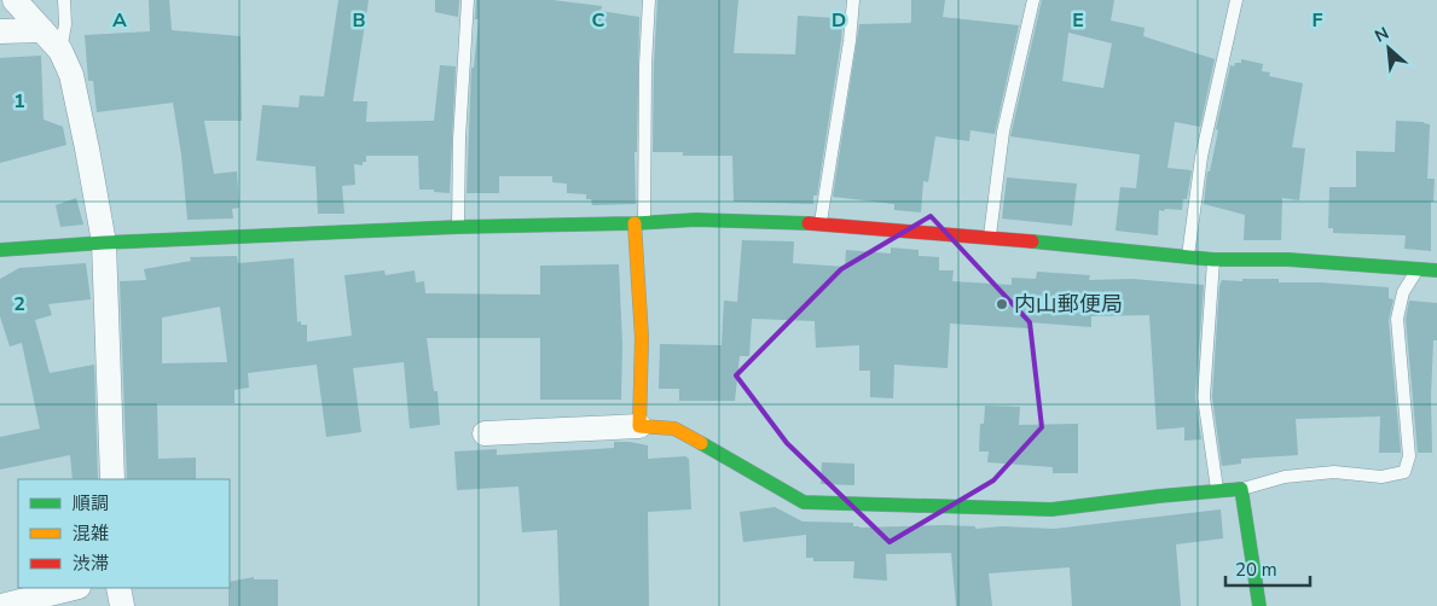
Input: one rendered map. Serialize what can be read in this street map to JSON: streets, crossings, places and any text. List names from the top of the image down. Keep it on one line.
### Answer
{"places":["内山郵便局"],"legend":["順調","混雑","渋滞"],"scale_bar":"20 m","north":"top left","grid":{"columns":["A","B","C","D","E","F"],"rows":["1","2"]}}
